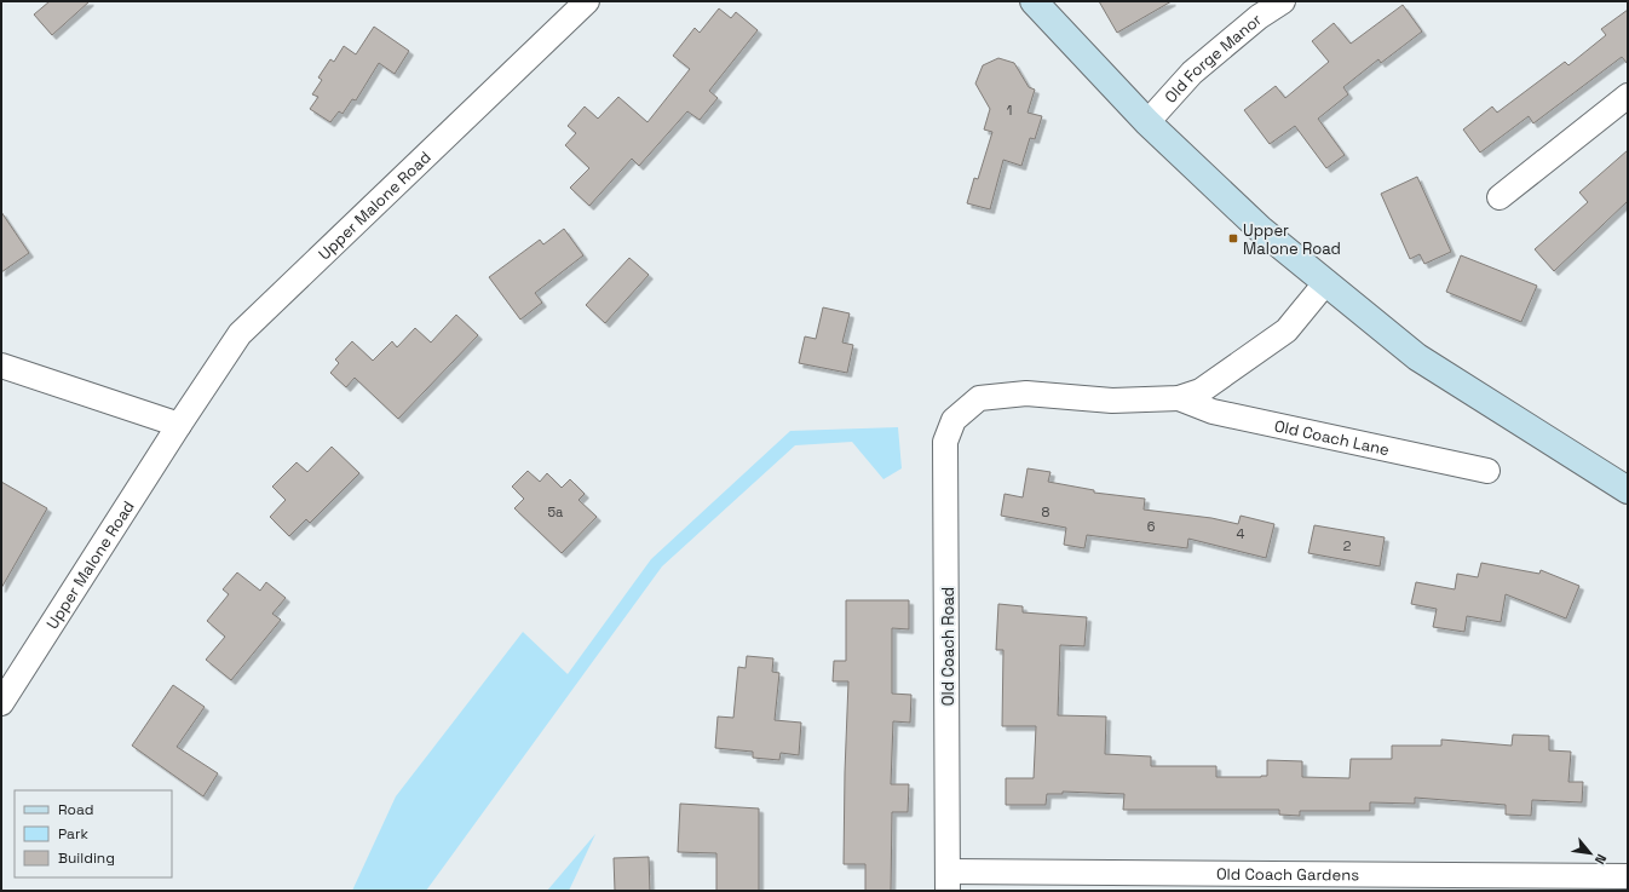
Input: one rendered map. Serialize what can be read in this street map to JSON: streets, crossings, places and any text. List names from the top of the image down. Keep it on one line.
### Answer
{"streets":{"street":["Old Forge Manor","Upper Malone Road","Old Coach Lane","Old Coach Road","Old Coach Gardens"]},"crossings":[["Old Coach Lane","Old Coach Road"],["Old Coach Road","Old Coach Gardens"]],"places":{"transit":["Upper Malone Road"]},"house_numbers":["1","5a","8","6","4","2"],"legend":["Road","Park","Building"],"north":"bottom right"}
